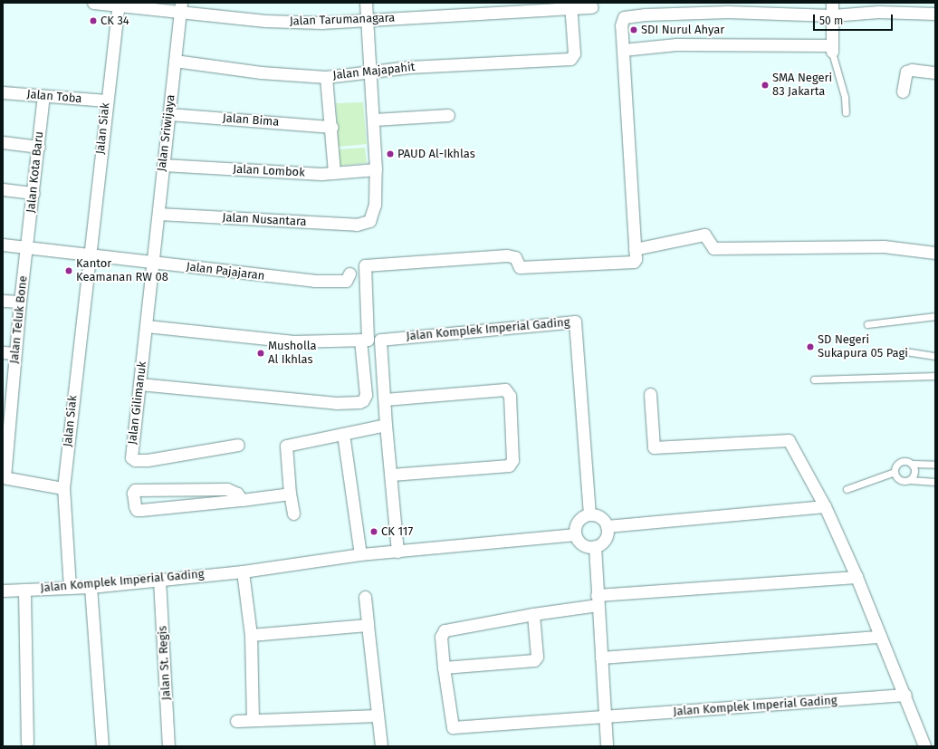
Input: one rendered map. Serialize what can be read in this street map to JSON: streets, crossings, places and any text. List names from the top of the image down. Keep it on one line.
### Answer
{"streets":{"street":["Jalan Tarumanagara","Jalan Majapahit","Jalan Toba","Jalan Bima","Jalan Siak","Jalan Sriwijaya","Jalan Lombok","Jalan Kota Baru","Jalan Nusantara","Jalan Pajajaran","Jalan Teluk Bone","Jalan Komplek Imperial Gading","Jalan Gilimanuk","Jalan St. Regis"]},"crossings":[["Jalan Tarumanagara","Jalan Majapahit"],["Jalan Tarumanagara","Jalan Siak"],["Jalan Tarumanagara","Jalan Sriwijaya"],["Jalan Majapahit","Jalan Sriwijaya"],["Jalan Toba","Jalan Siak"],["Jalan Toba","Jalan Kota Baru"],["Jalan Bima","Jalan Sriwijaya"],["Jalan Siak","Jalan Pajajaran"],["Jalan Siak","Jalan Komplek Imperial Gading"],["Jalan Sriwijaya","Jalan Lombok"],["Jalan Sriwijaya","Jalan Nusantara"],["Jalan Sriwijaya","Jalan Pajajaran"],["Jalan Sriwijaya","Jalan Gilimanuk"],["Jalan Lombok","Jalan Nusantara"],["Jalan Kota Baru","Jalan Teluk Bone"],["Jalan Pajajaran","Jalan Gilimanuk"],["Jalan Komplek Imperial Gading","Jalan St. Regis"]],"places":["CK 34","SDI Nurul Ahyar","SMA Negeri 83 Jakarta","PAUD Al-Ikhlas","Kantor Keamanan RW 08","SD Negeri Sukapura 05 Pagi","Musholla Al Ikhlas","CK 117"],"scale_bar":"50 m"}
